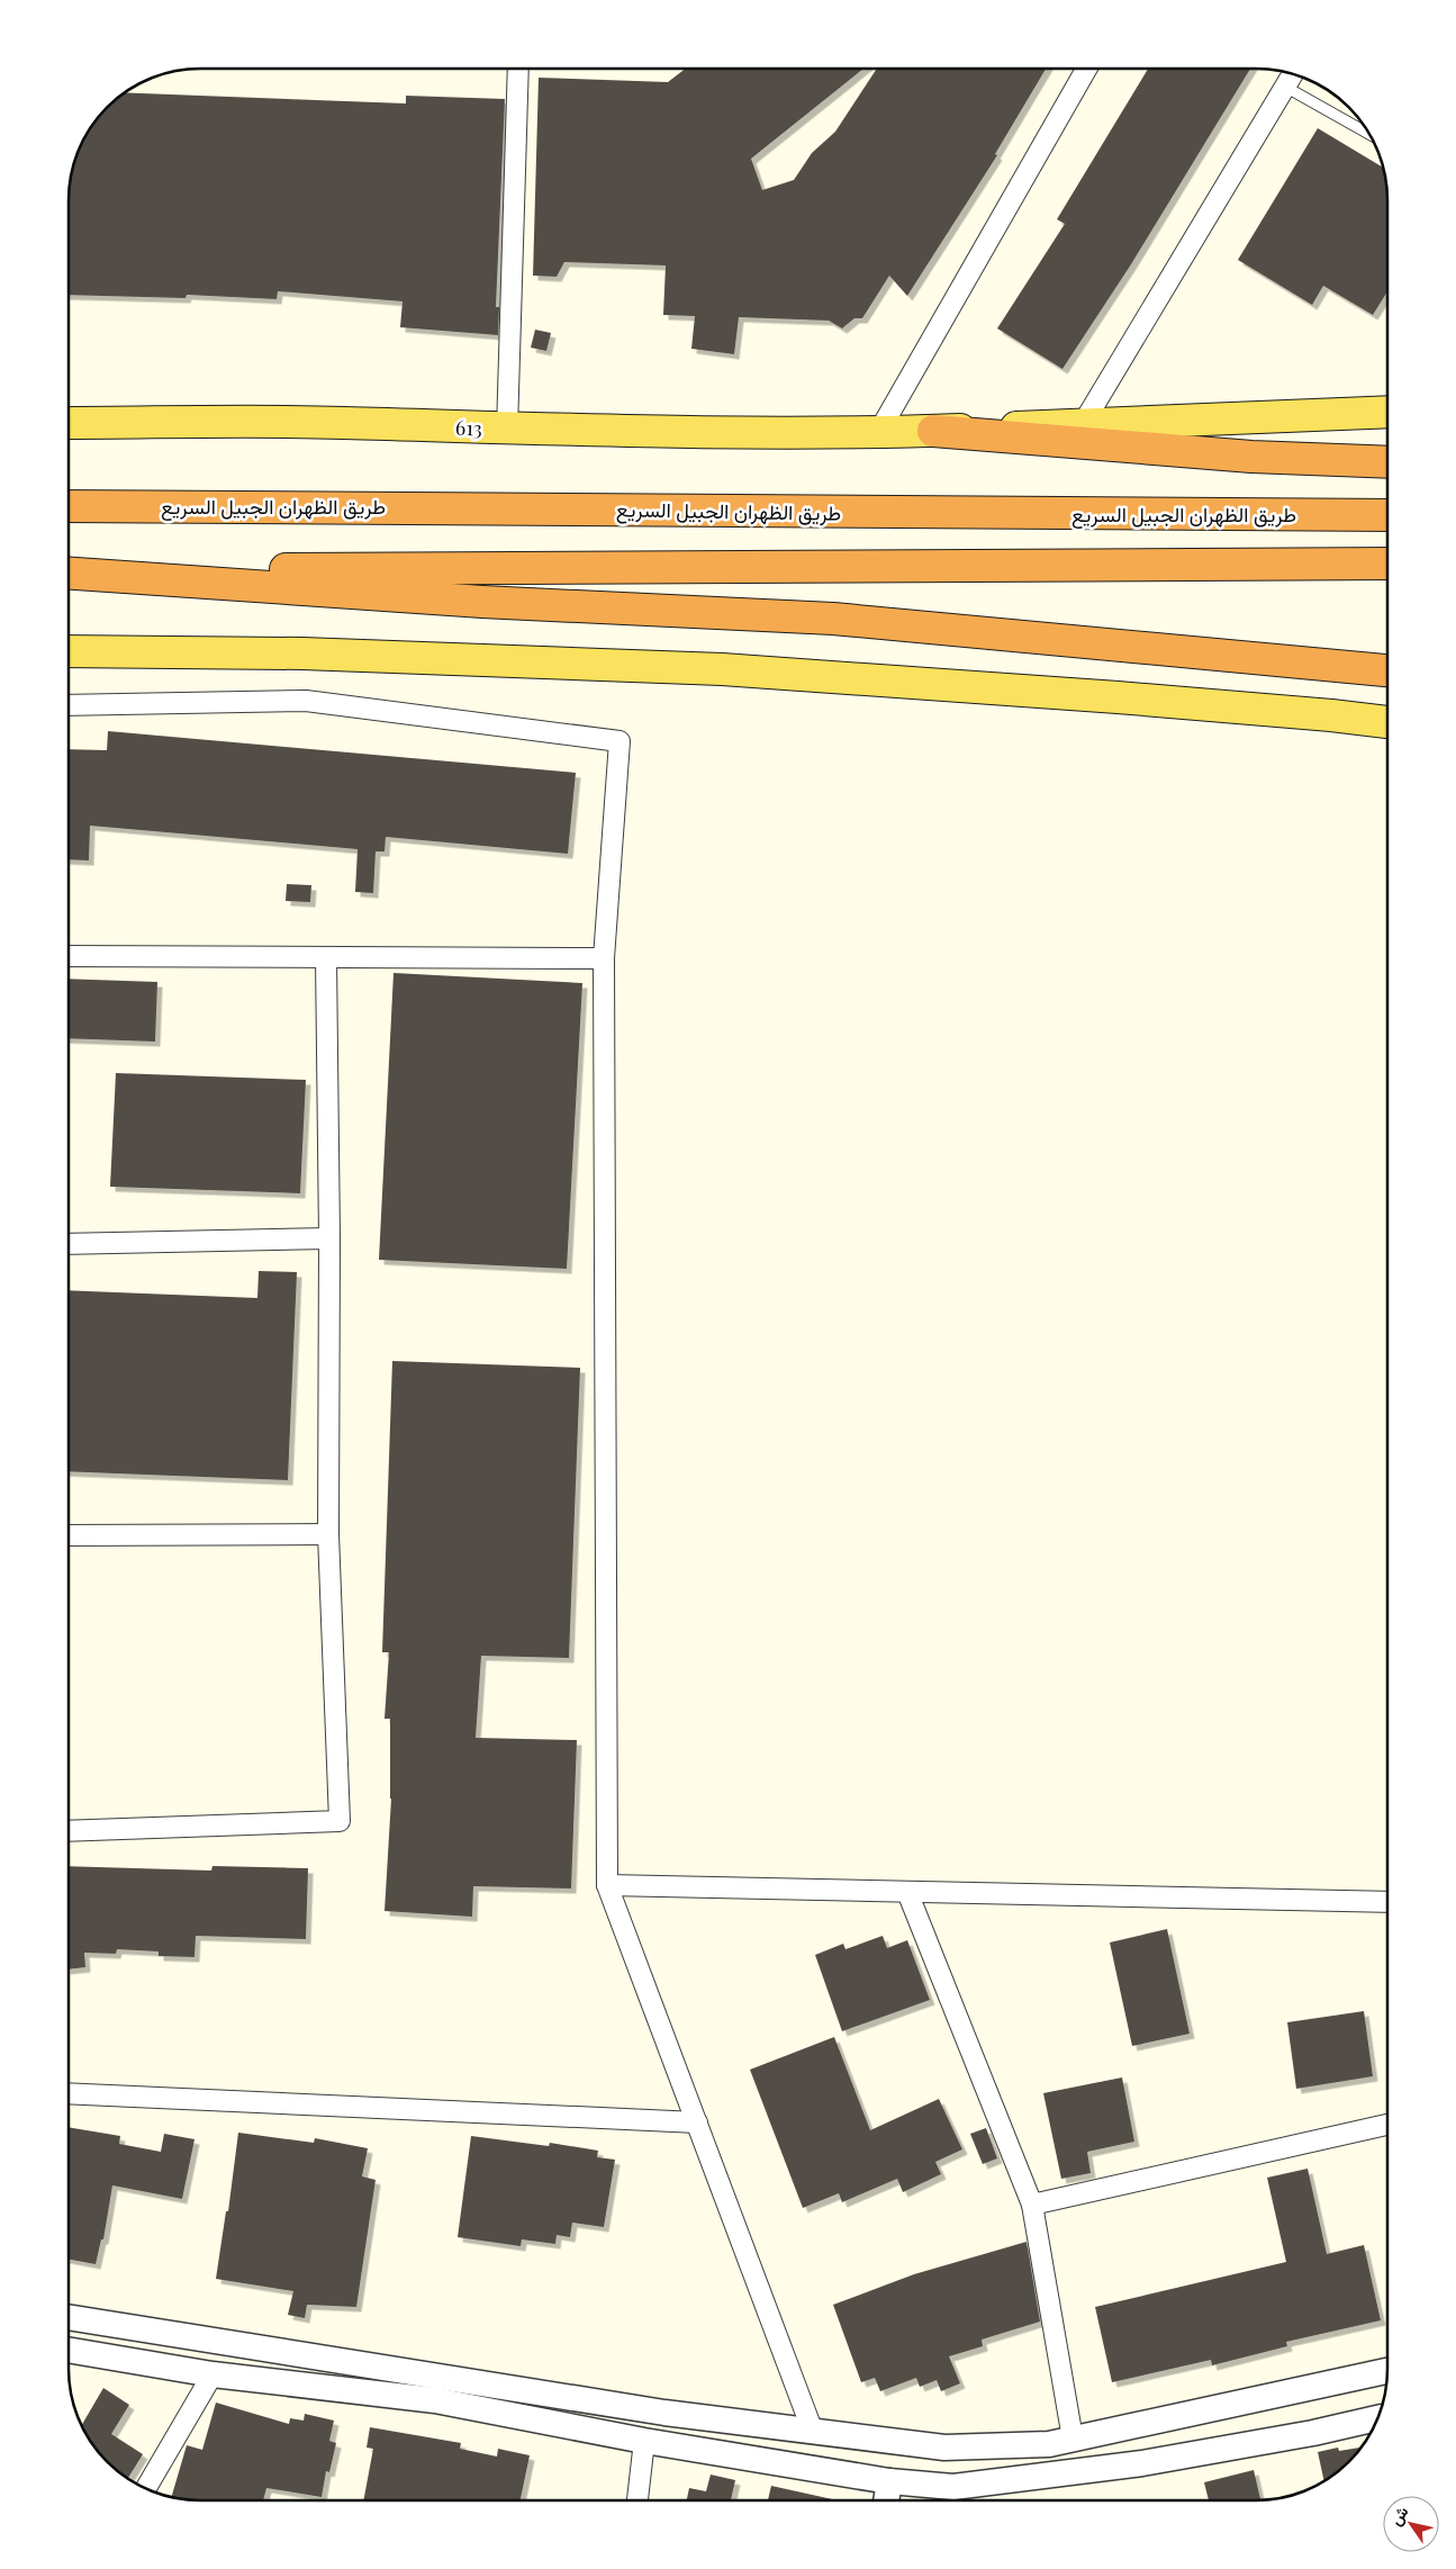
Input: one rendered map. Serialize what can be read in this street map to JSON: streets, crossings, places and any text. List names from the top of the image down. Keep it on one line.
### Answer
{"streets":{"highway":["طريق الظهران الجبيل السريع"],"main road":["613"]},"north":"top left"}
